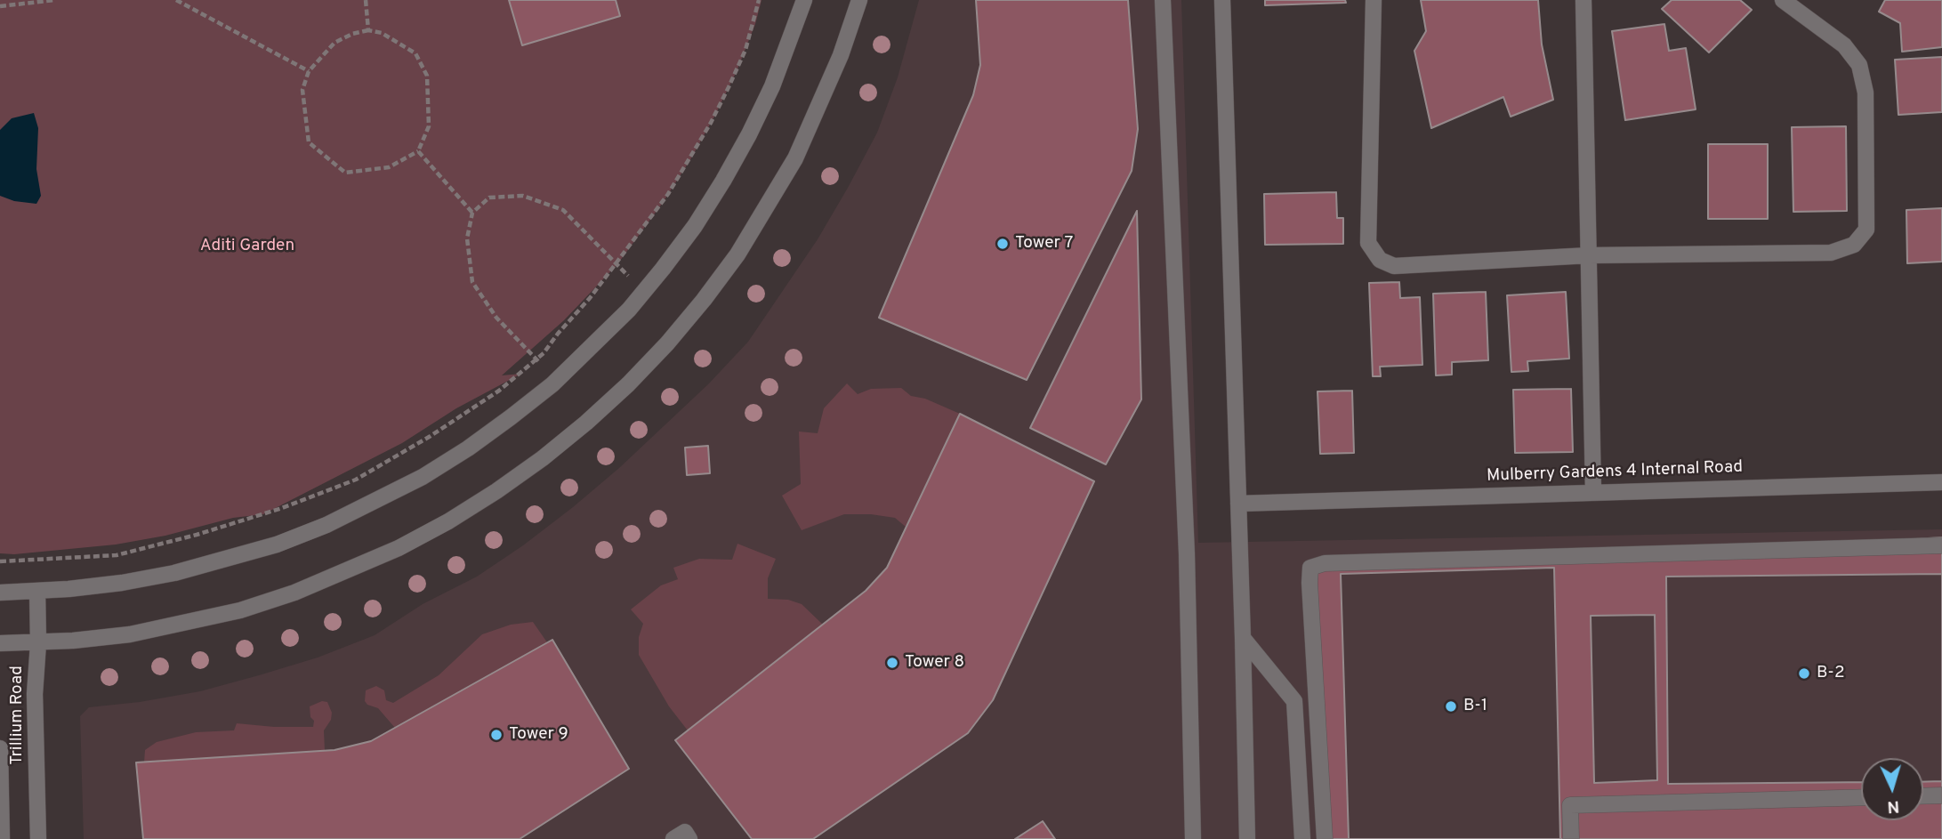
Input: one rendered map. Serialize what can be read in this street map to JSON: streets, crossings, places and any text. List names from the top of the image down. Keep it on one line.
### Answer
{"streets":{"street":["Mulberry Gardens 4 Internal Road","Trillium Road"]},"parks":["Aditi Garden"],"places":["Tower 7","Tower 8","B-2","B-1","Tower 9"],"north":"bottom"}
